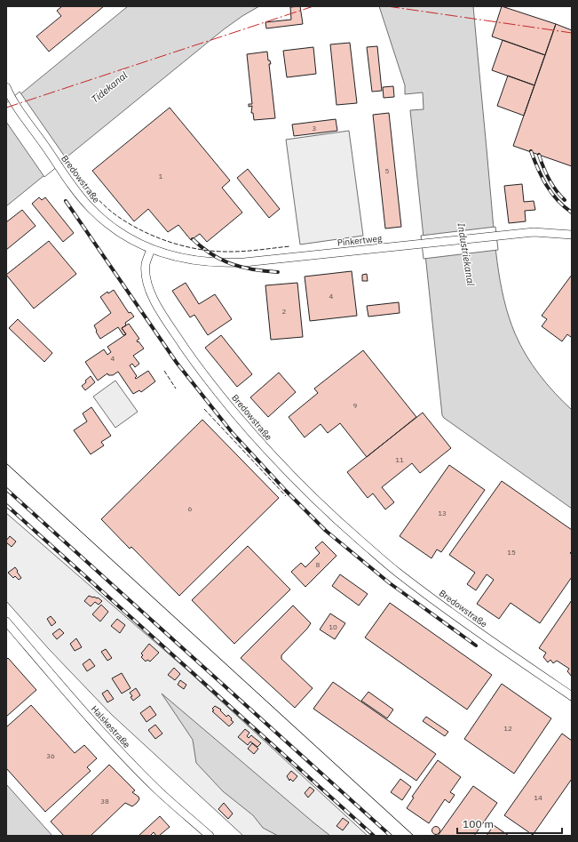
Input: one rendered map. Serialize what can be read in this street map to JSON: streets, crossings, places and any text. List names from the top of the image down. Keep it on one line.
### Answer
{"streets":{"street":["Bredowstraße","Pinkertweg","Halskestraße"]},"crossings":[["Bredowstraße","Pinkertweg"]],"water":["Tidekanal","Industriekanal"],"house_numbers":["3","5","1","4","2","4","9","11","6","13","15","8","10","12","36","14","38"],"scale_bar":"100 m"}
